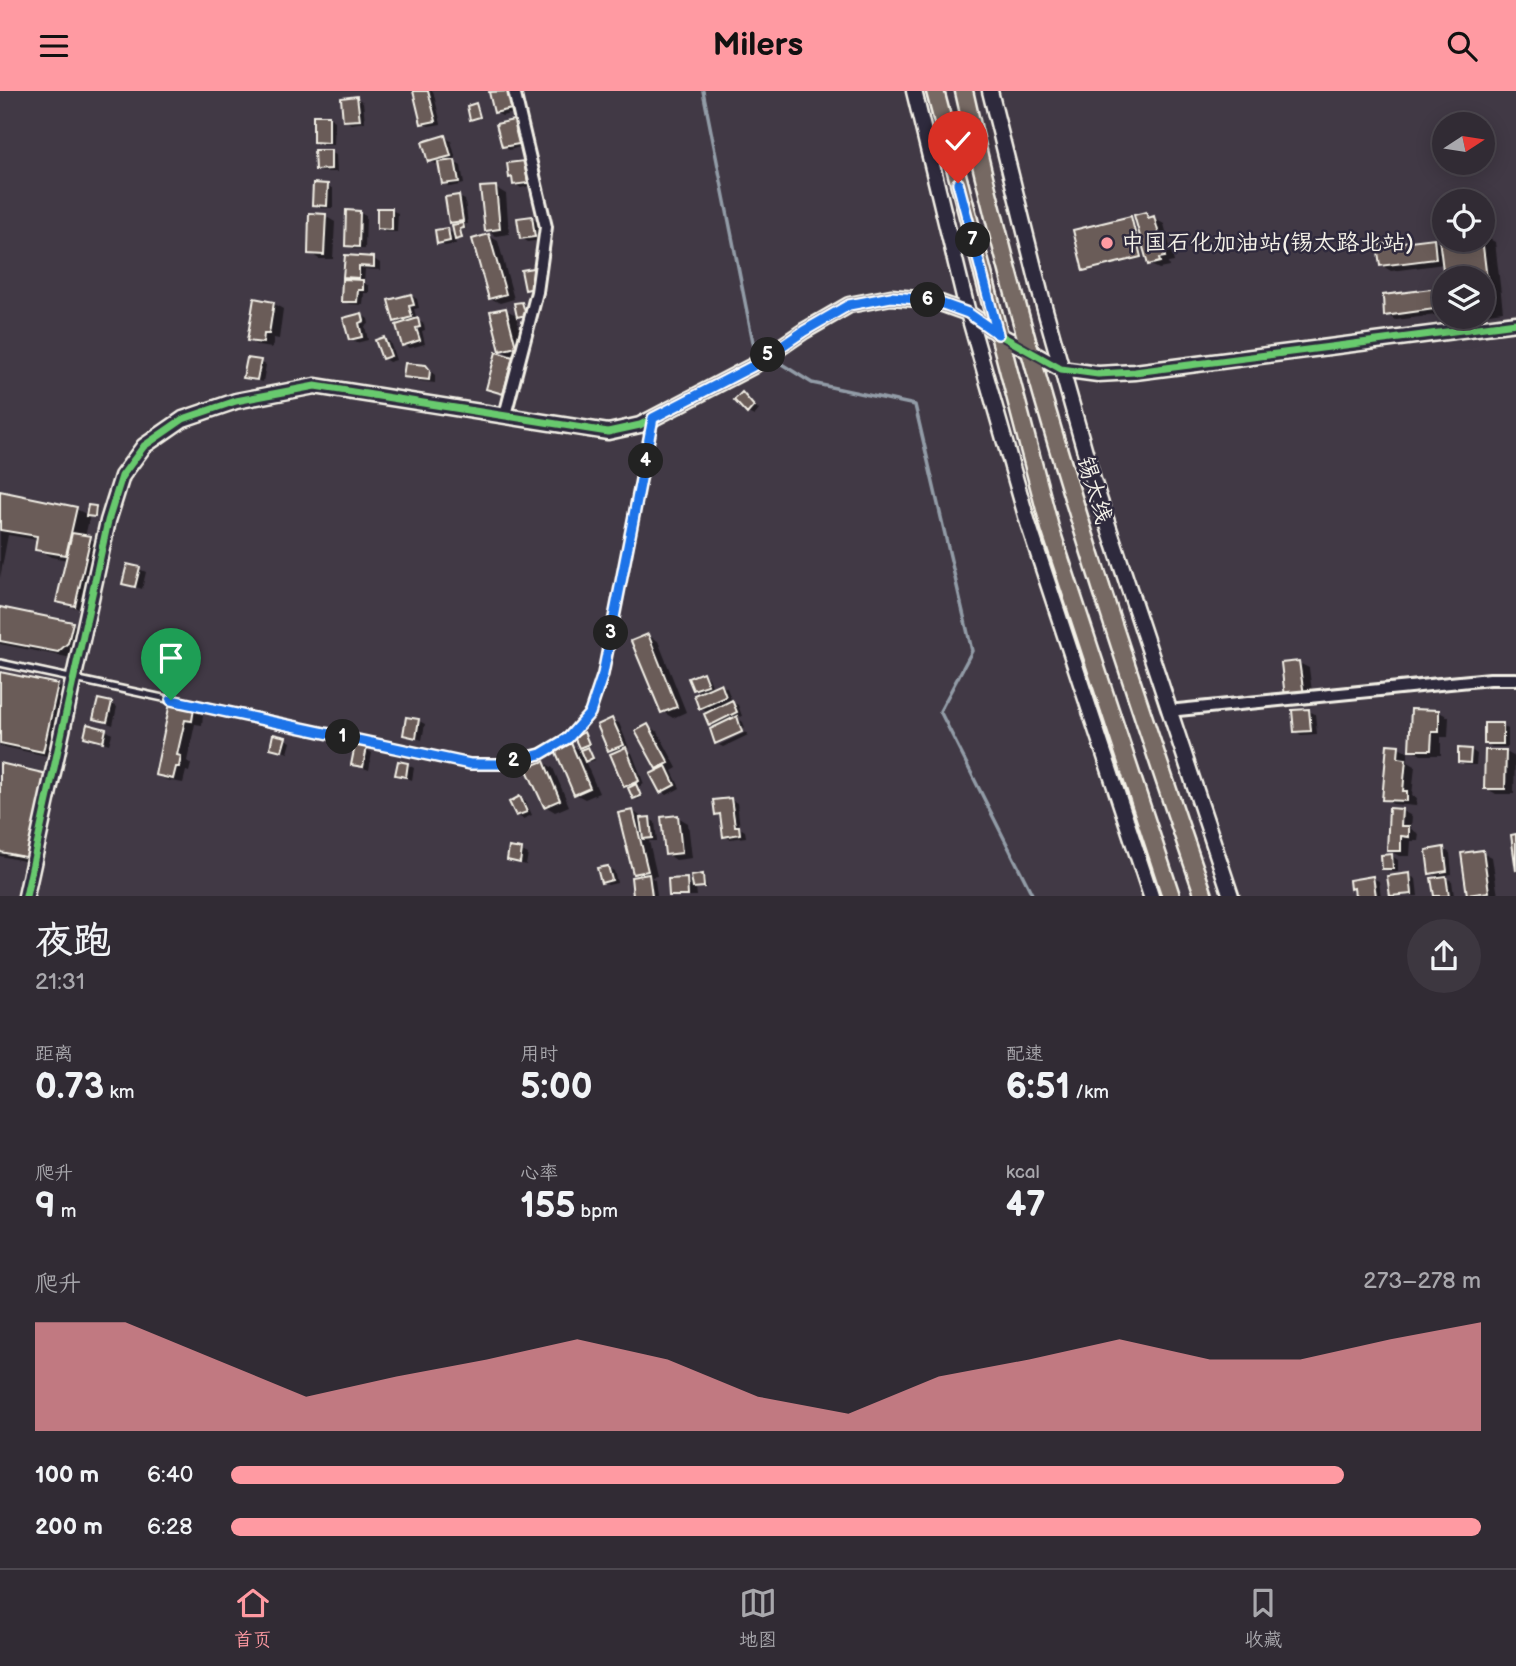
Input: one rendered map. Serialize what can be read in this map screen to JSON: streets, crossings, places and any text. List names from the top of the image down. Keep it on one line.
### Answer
{"streets":{"main road":["锡太线"]},"places":["中国石化加油站(锡太路北站)"],"north":"right","page":{"header":"Milers","pins":["7","6","5","4","3","1","2"],"heading":["夜跑","21:31"],"stats":[["距离","0.73 km"],["用时","5:00"],["配速","6:51 /km"],["爬升","9 m"],["心率","155 bpm"],["kcal","47"]],"chart":["爬升","273–278 m"],"list":[{"name":"100 m","note":"6:40"},{"name":"200 m","note":"6:28"}],"tabs":["首页","地图","收藏"]}}
